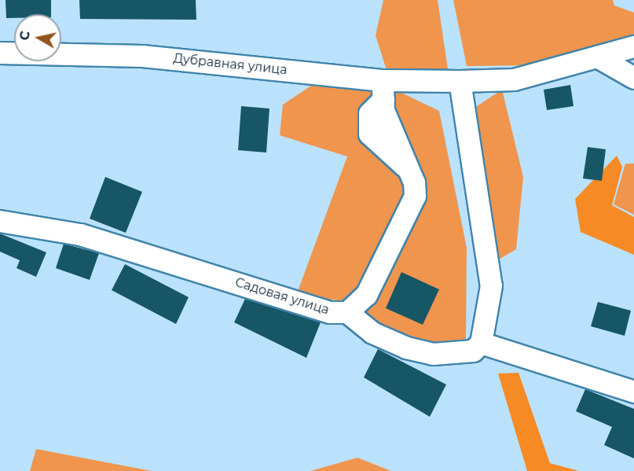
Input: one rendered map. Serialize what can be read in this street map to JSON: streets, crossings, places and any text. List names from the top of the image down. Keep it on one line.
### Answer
{"streets":{"street":["Дубравная улица","Садовая улица"]},"north":"left"}
